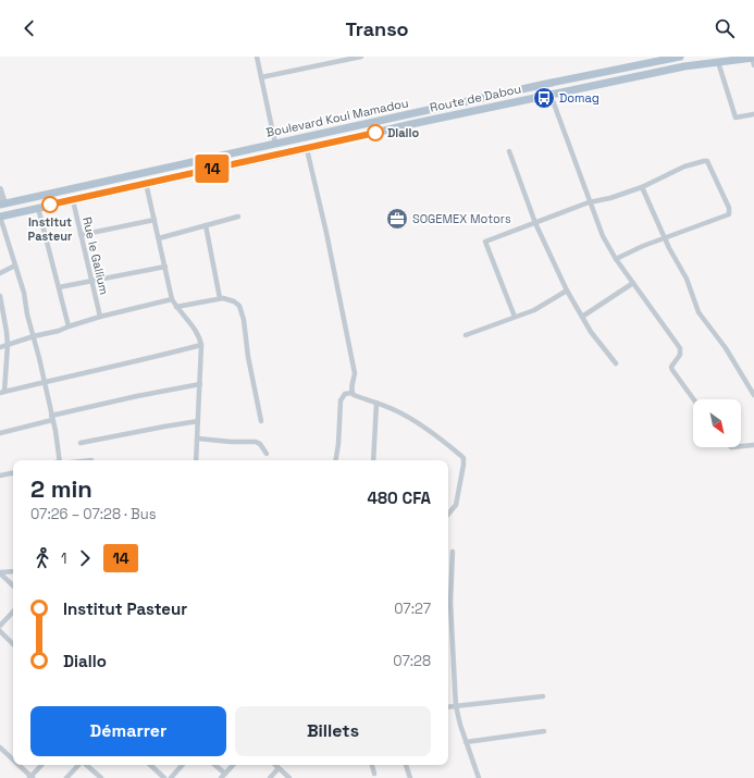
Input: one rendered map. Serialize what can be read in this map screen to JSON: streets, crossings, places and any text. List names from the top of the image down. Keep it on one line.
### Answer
{"streets":{"main road":["Route de Dabou","Boulevard Koui Mamadou"],"street":["Rue le Gallium"]},"crossings":[["Route de Dabou","Boulevard Koui Mamadou"],["Boulevard Koui Mamadou","Rue le Gallium"]],"places":{"bus stop":["Domag"],"other":["Diallo","Institut Pasteur"],"office":["SOGEMEX Motors"]},"lines":["bus line 14"],"north":"bottom right","page":{"header":"Transo","on_map":"14","heading":["2 min","07:26 – 07:28 · Bus","480 CFA"],"legs":["1","14"],"list":[{"name":"Institut Pasteur","value":"07:27"},{"name":"Diallo","value":"07:28"}],"buttons":["Démarrer","Billets"]}}
